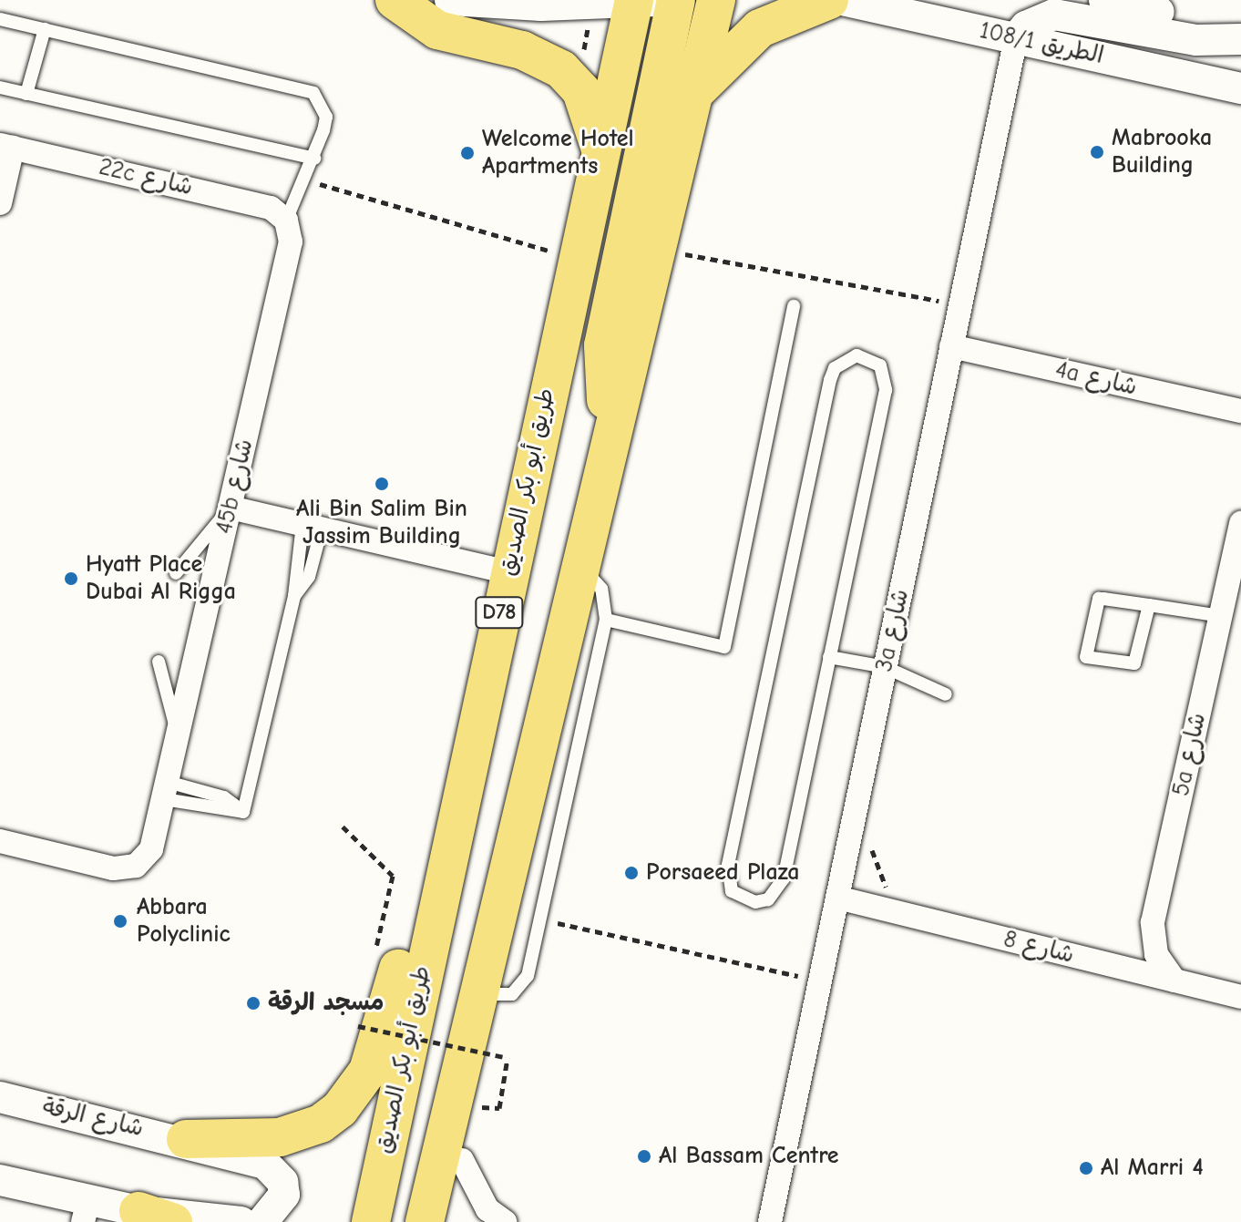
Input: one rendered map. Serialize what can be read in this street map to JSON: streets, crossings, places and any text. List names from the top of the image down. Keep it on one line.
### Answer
{"streets":{"main road":["طريق أبو بكر الصديق","D78"],"street":["108/1 الطريق","22c شارع","4a شارع","45b شارع","3a شارع","5a شارع","شارع 8","شارع الرقة"]},"crossings":[["108/1 الطريق","3a شارع"],["22c شارع","45b شارع"],["4a شارع","3a شارع"],["3a شارع","شارع 8"],["5a شارع","شارع 8"]],"places":["Mabrooka Building","Welcome Hotel Apartments","Ali Bin Salim Bin Jassim Building","Hyatt Place Dubai Al Rigga","Porsaeed Plaza","Abbara Polyclinic","مسجد الرقة","Al Bassam Centre","Al Marri 4"]}
